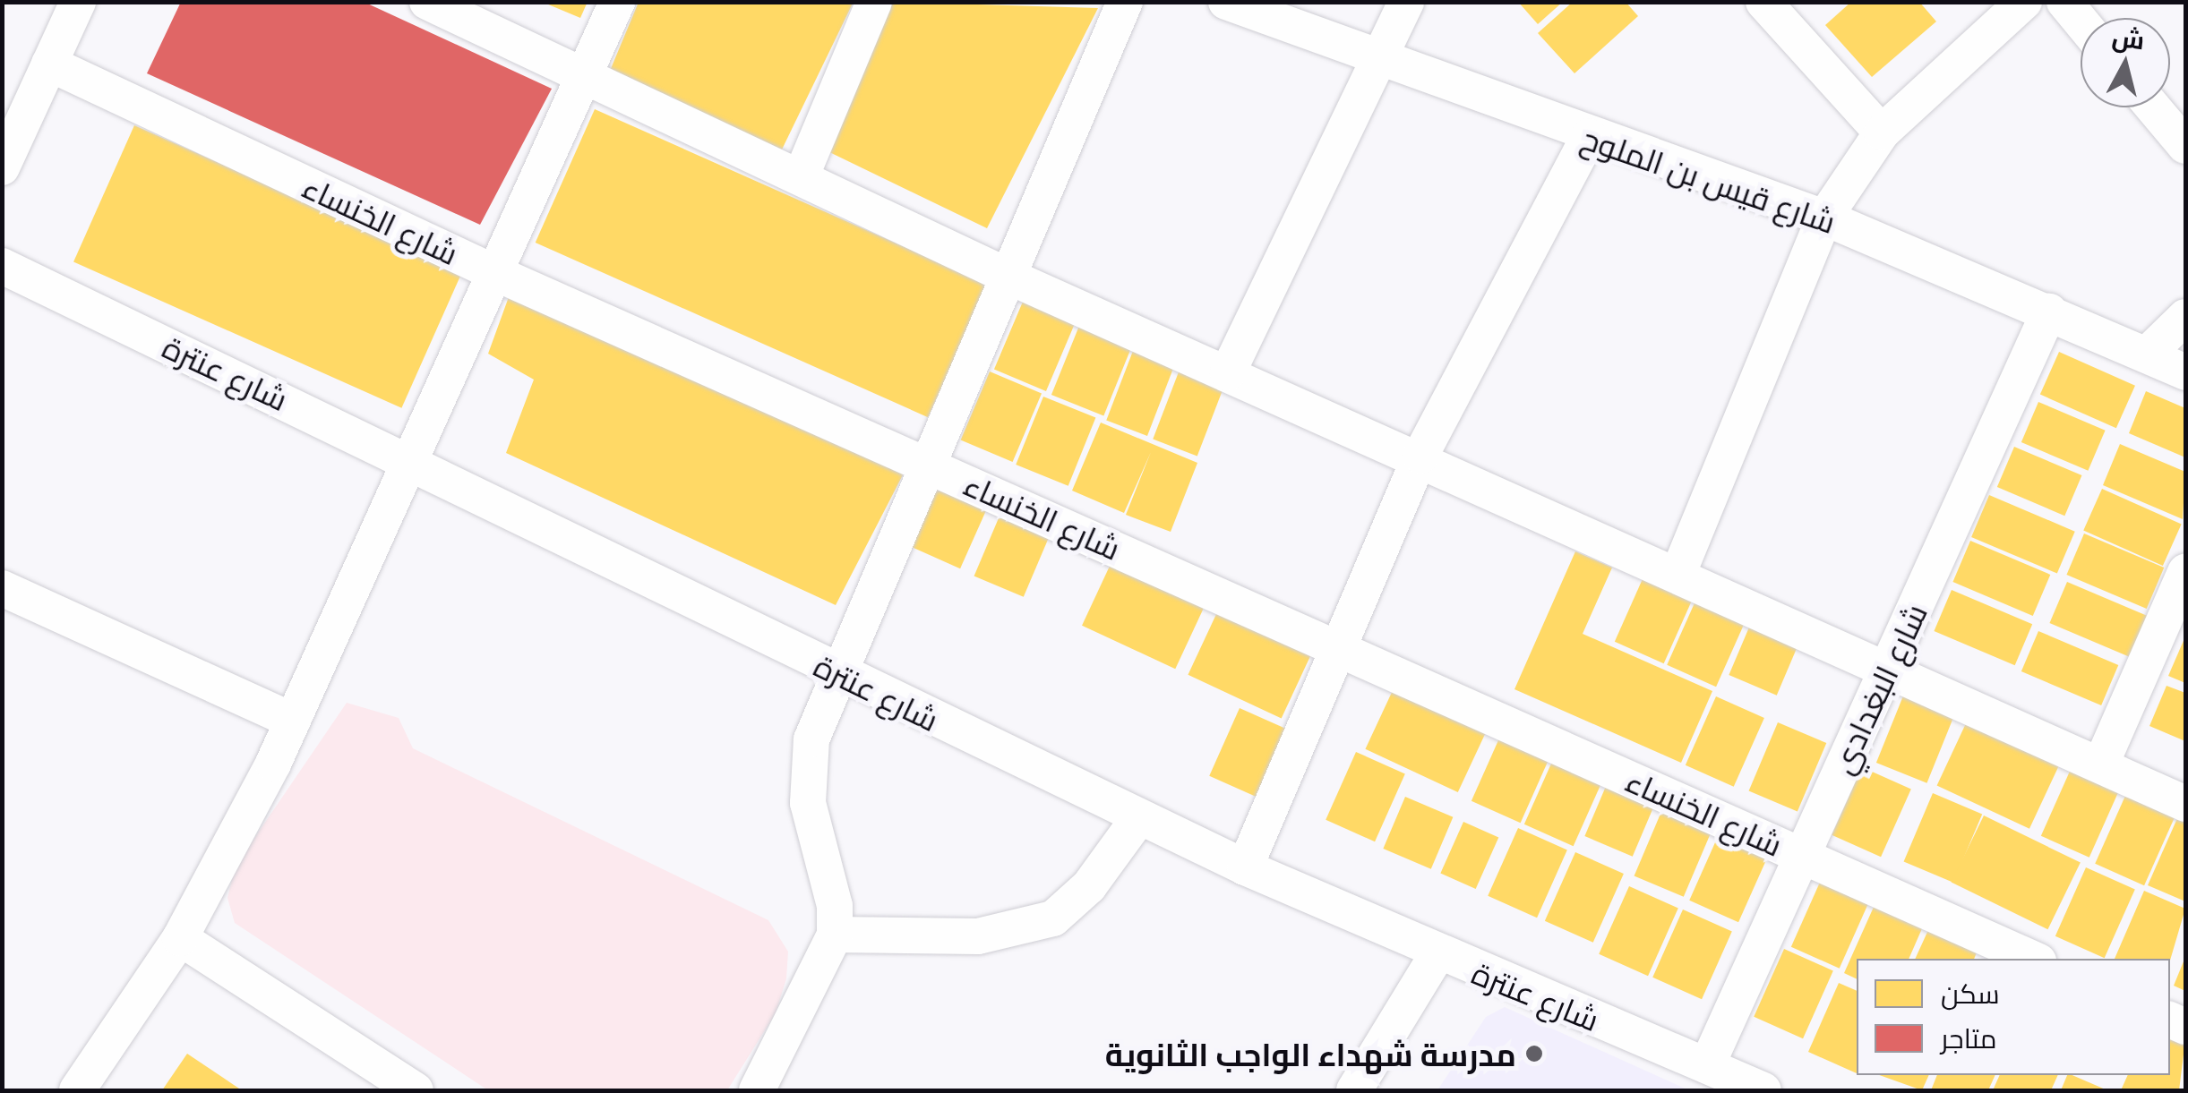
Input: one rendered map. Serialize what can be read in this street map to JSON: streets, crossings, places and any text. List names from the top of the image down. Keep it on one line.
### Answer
{"streets":{"street":["شارع قيس بن الملوح","شارع الخنساء","شارع عنترة","شارع البغدادي"]},"crossings":[["شارع قيس بن الملوح","شارع البغدادي"],["شارع الخنساء","شارع البغدادي"],["شارع عنترة","شارع البغدادي"]],"places":["مدرسة شهداء الواجب الثانوية"],"legend":["سكن","متاجر"],"north":"top"}
